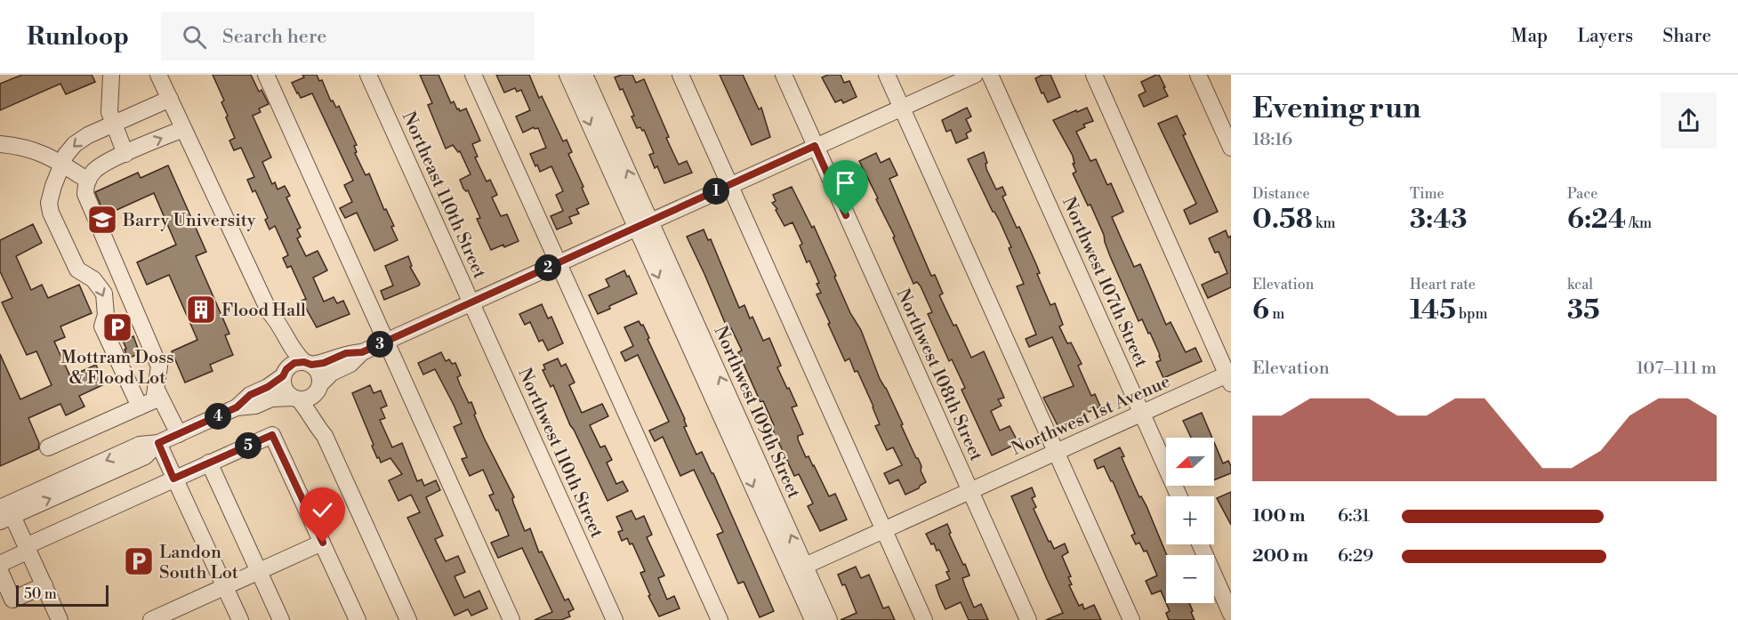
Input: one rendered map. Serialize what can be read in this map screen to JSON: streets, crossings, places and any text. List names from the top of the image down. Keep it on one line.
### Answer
{"streets":{"street":["Northeast 110th Street","Northwest 107th Street","Northwest 108th Street","Northwest 109th Street","Northwest 1st Avenue","Northwest 110th Street"]},"crossings":[["Northeast 110th Street","Northwest 110th Street"],["Northwest 107th Street","Northwest 1st Avenue"],["Northwest 108th Street","Northwest 1st Avenue"],["Northwest 109th Street","Northwest 1st Avenue"]],"places":{"school or university":["Barry University"],"building":["Flood Hall"],"parking":["Mottram Doss & Flood Lot","Landon South Lot"]},"scale_bar":"50 m","north":"left","page":{"header":"Runloop","search":"Search here","nav":["Map","Layers","Share"],"heading":["Evening run","18:16"],"stats":[["Distance","0.58 km"],["Time","3:43"],["Pace","6:24 /km"],["Elevation","6 m"],["Heart rate","145 bpm"],["kcal","35"]],"pins":["1","2","3","4","5"],"chart":["Elevation","107–111 m"],"map_buttons":["+","−"],"list":[{"name":"100 m","note":"6:31"},{"name":"200 m","note":"6:29"}],"scale":"50 m"}}
